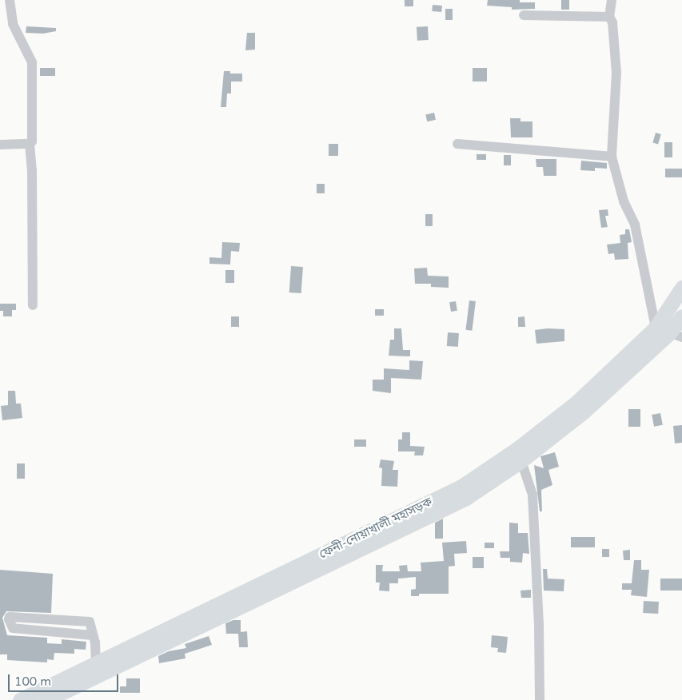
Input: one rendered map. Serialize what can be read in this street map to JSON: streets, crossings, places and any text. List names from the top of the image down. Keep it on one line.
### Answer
{"streets":{"highway":["ফেনী-নোয়াখালী মহাসড়ক"]},"scale_bar":"100 m"}
